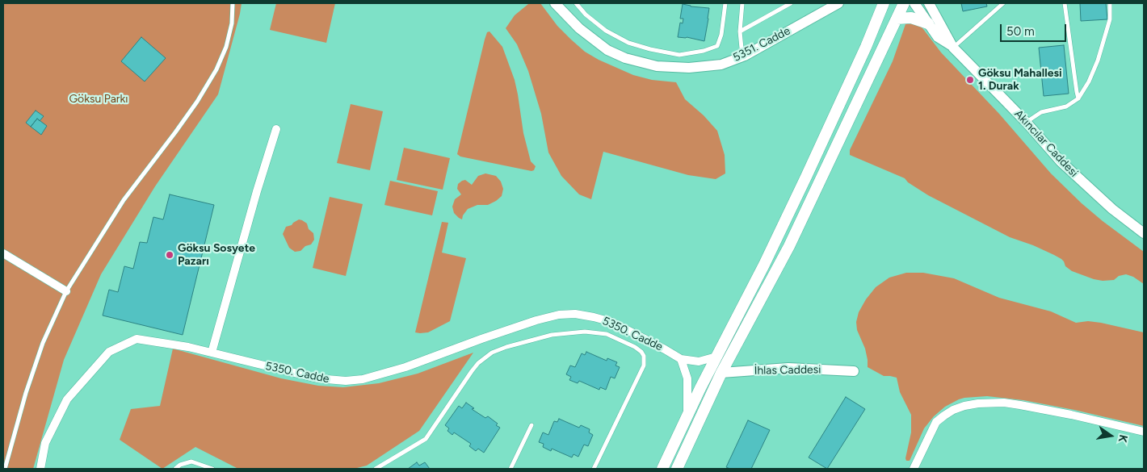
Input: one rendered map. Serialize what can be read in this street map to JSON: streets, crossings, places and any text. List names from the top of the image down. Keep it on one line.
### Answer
{"streets":{"street":["5351. Cadde","Akıncılar Caddesi","5350. Cadde","İhlas Caddesi"]},"parks":["Göksu Parkı"],"places":["Göksu Mahallesi 1. Durak","Göksu Sosyete Pazarı"],"scale_bar":"50 m","north":"right"}
